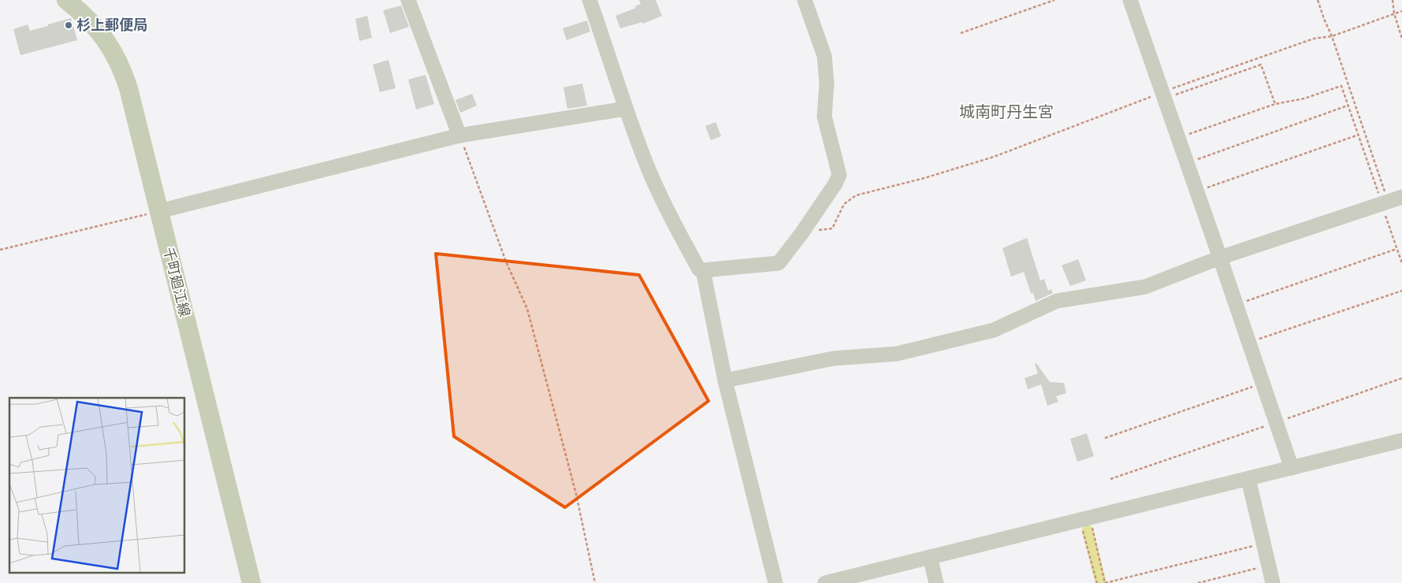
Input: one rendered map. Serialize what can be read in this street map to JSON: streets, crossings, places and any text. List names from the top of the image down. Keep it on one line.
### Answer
{"streets":{"main road":["千町廻江線"]},"districts":["城南町丹生宮"],"places":["杉上郵便局"]}
